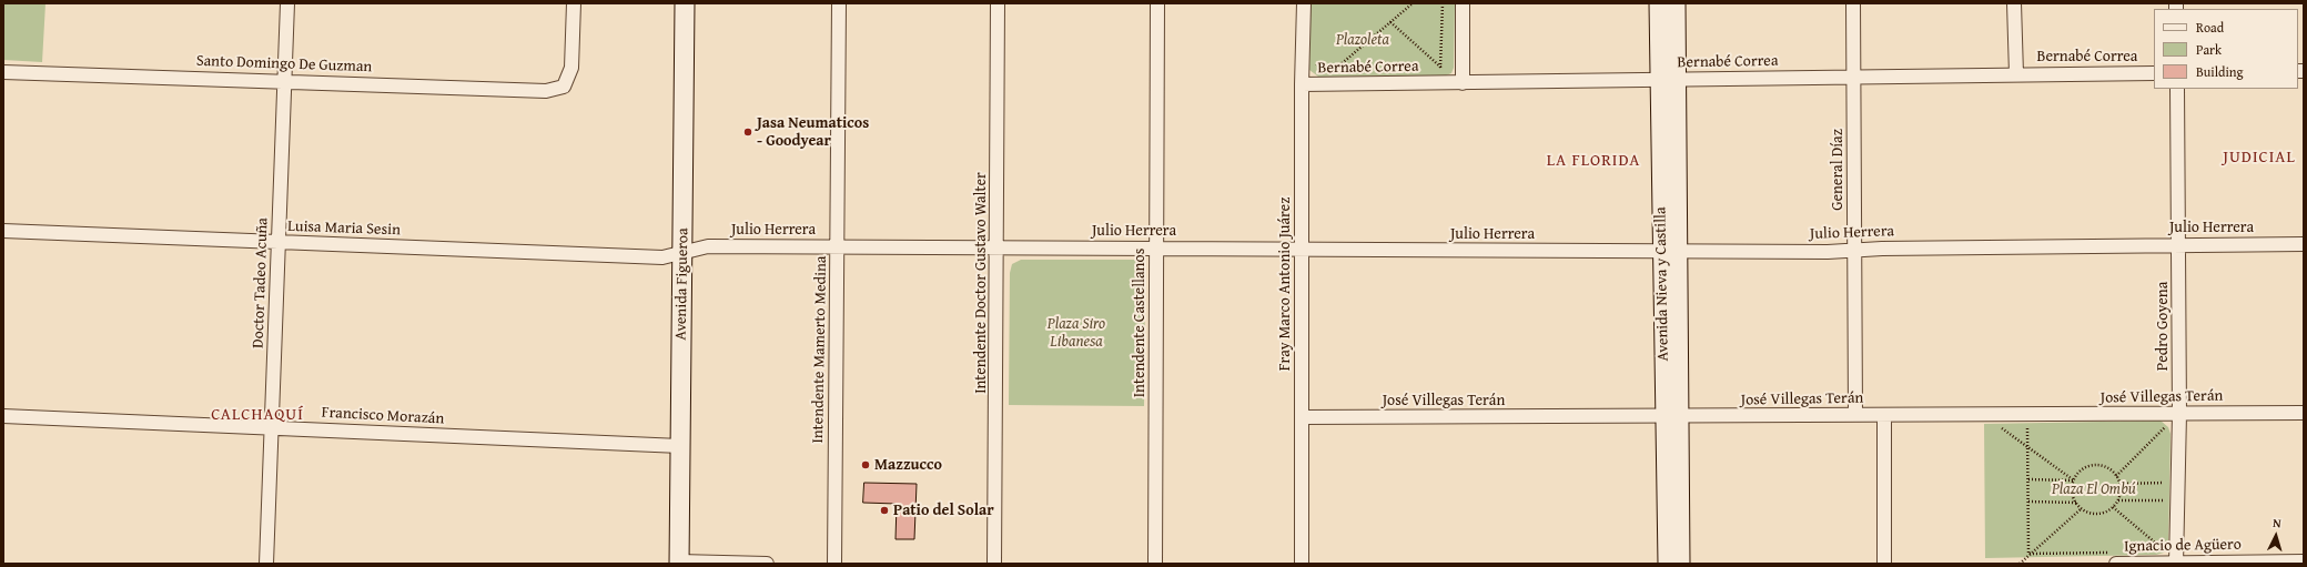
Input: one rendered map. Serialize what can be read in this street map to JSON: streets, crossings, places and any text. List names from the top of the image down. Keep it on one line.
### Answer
{"streets":{"street":["Bernabé Correa","Santo Domingo De Guzman","General Díaz","Julio Herrera","Luisa Maria Sesin","Doctor Tadeo Acuña","Intendente Doctor Gustavo Walter","Avenida Figueroa","Fray Marco Antonio Juárez","Avenida Nieva y Castilla","Intendente Castellanos","Pedro Goyena","Intendente Mamerto Medina","José Villegas Terán","Francisco Morazán","Ignacio de Agüero"]},"crossings":[["Bernabé Correa","General Díaz"],["Bernabé Correa","Fray Marco Antonio Juárez"],["Bernabé Correa","Avenida Nieva y Castilla"],["Santo Domingo De Guzman","Doctor Tadeo Acuña"],["General Díaz","Julio Herrera"],["General Díaz","José Villegas Terán"],["Julio Herrera","Luisa Maria Sesin"],["Julio Herrera","Intendente Doctor Gustavo Walter"],["Julio Herrera","Avenida Figueroa"],["Julio Herrera","Fray Marco Antonio Juárez"],["Julio Herrera","Avenida Nieva y Castilla"],["Julio Herrera","Intendente Castellanos"],["Julio Herrera","Pedro Goyena"],["Julio Herrera","Intendente Mamerto Medina"],["Luisa Maria Sesin","Doctor Tadeo Acuña"],["Luisa Maria Sesin","Avenida Figueroa"],["Doctor Tadeo Acuña","Francisco Morazán"],["Avenida Figueroa","Francisco Morazán"],["Fray Marco Antonio Juárez","José Villegas Terán"],["Avenida Nieva y Castilla","José Villegas Terán"],["Pedro Goyena","José Villegas Terán"],["Pedro Goyena","Ignacio de Agüero"]],"districts":["JUDICIAL","LA FLORIDA","CALCHAQUÍ"],"parks":["Plazoleta","Plaza Siro Libanesa","Plaza El Ombú"],"places":["Jasa Neumaticos - Goodyear","Mazzucco","Patio del Solar"],"legend":["Road","Park","Building"],"north":"top"}
